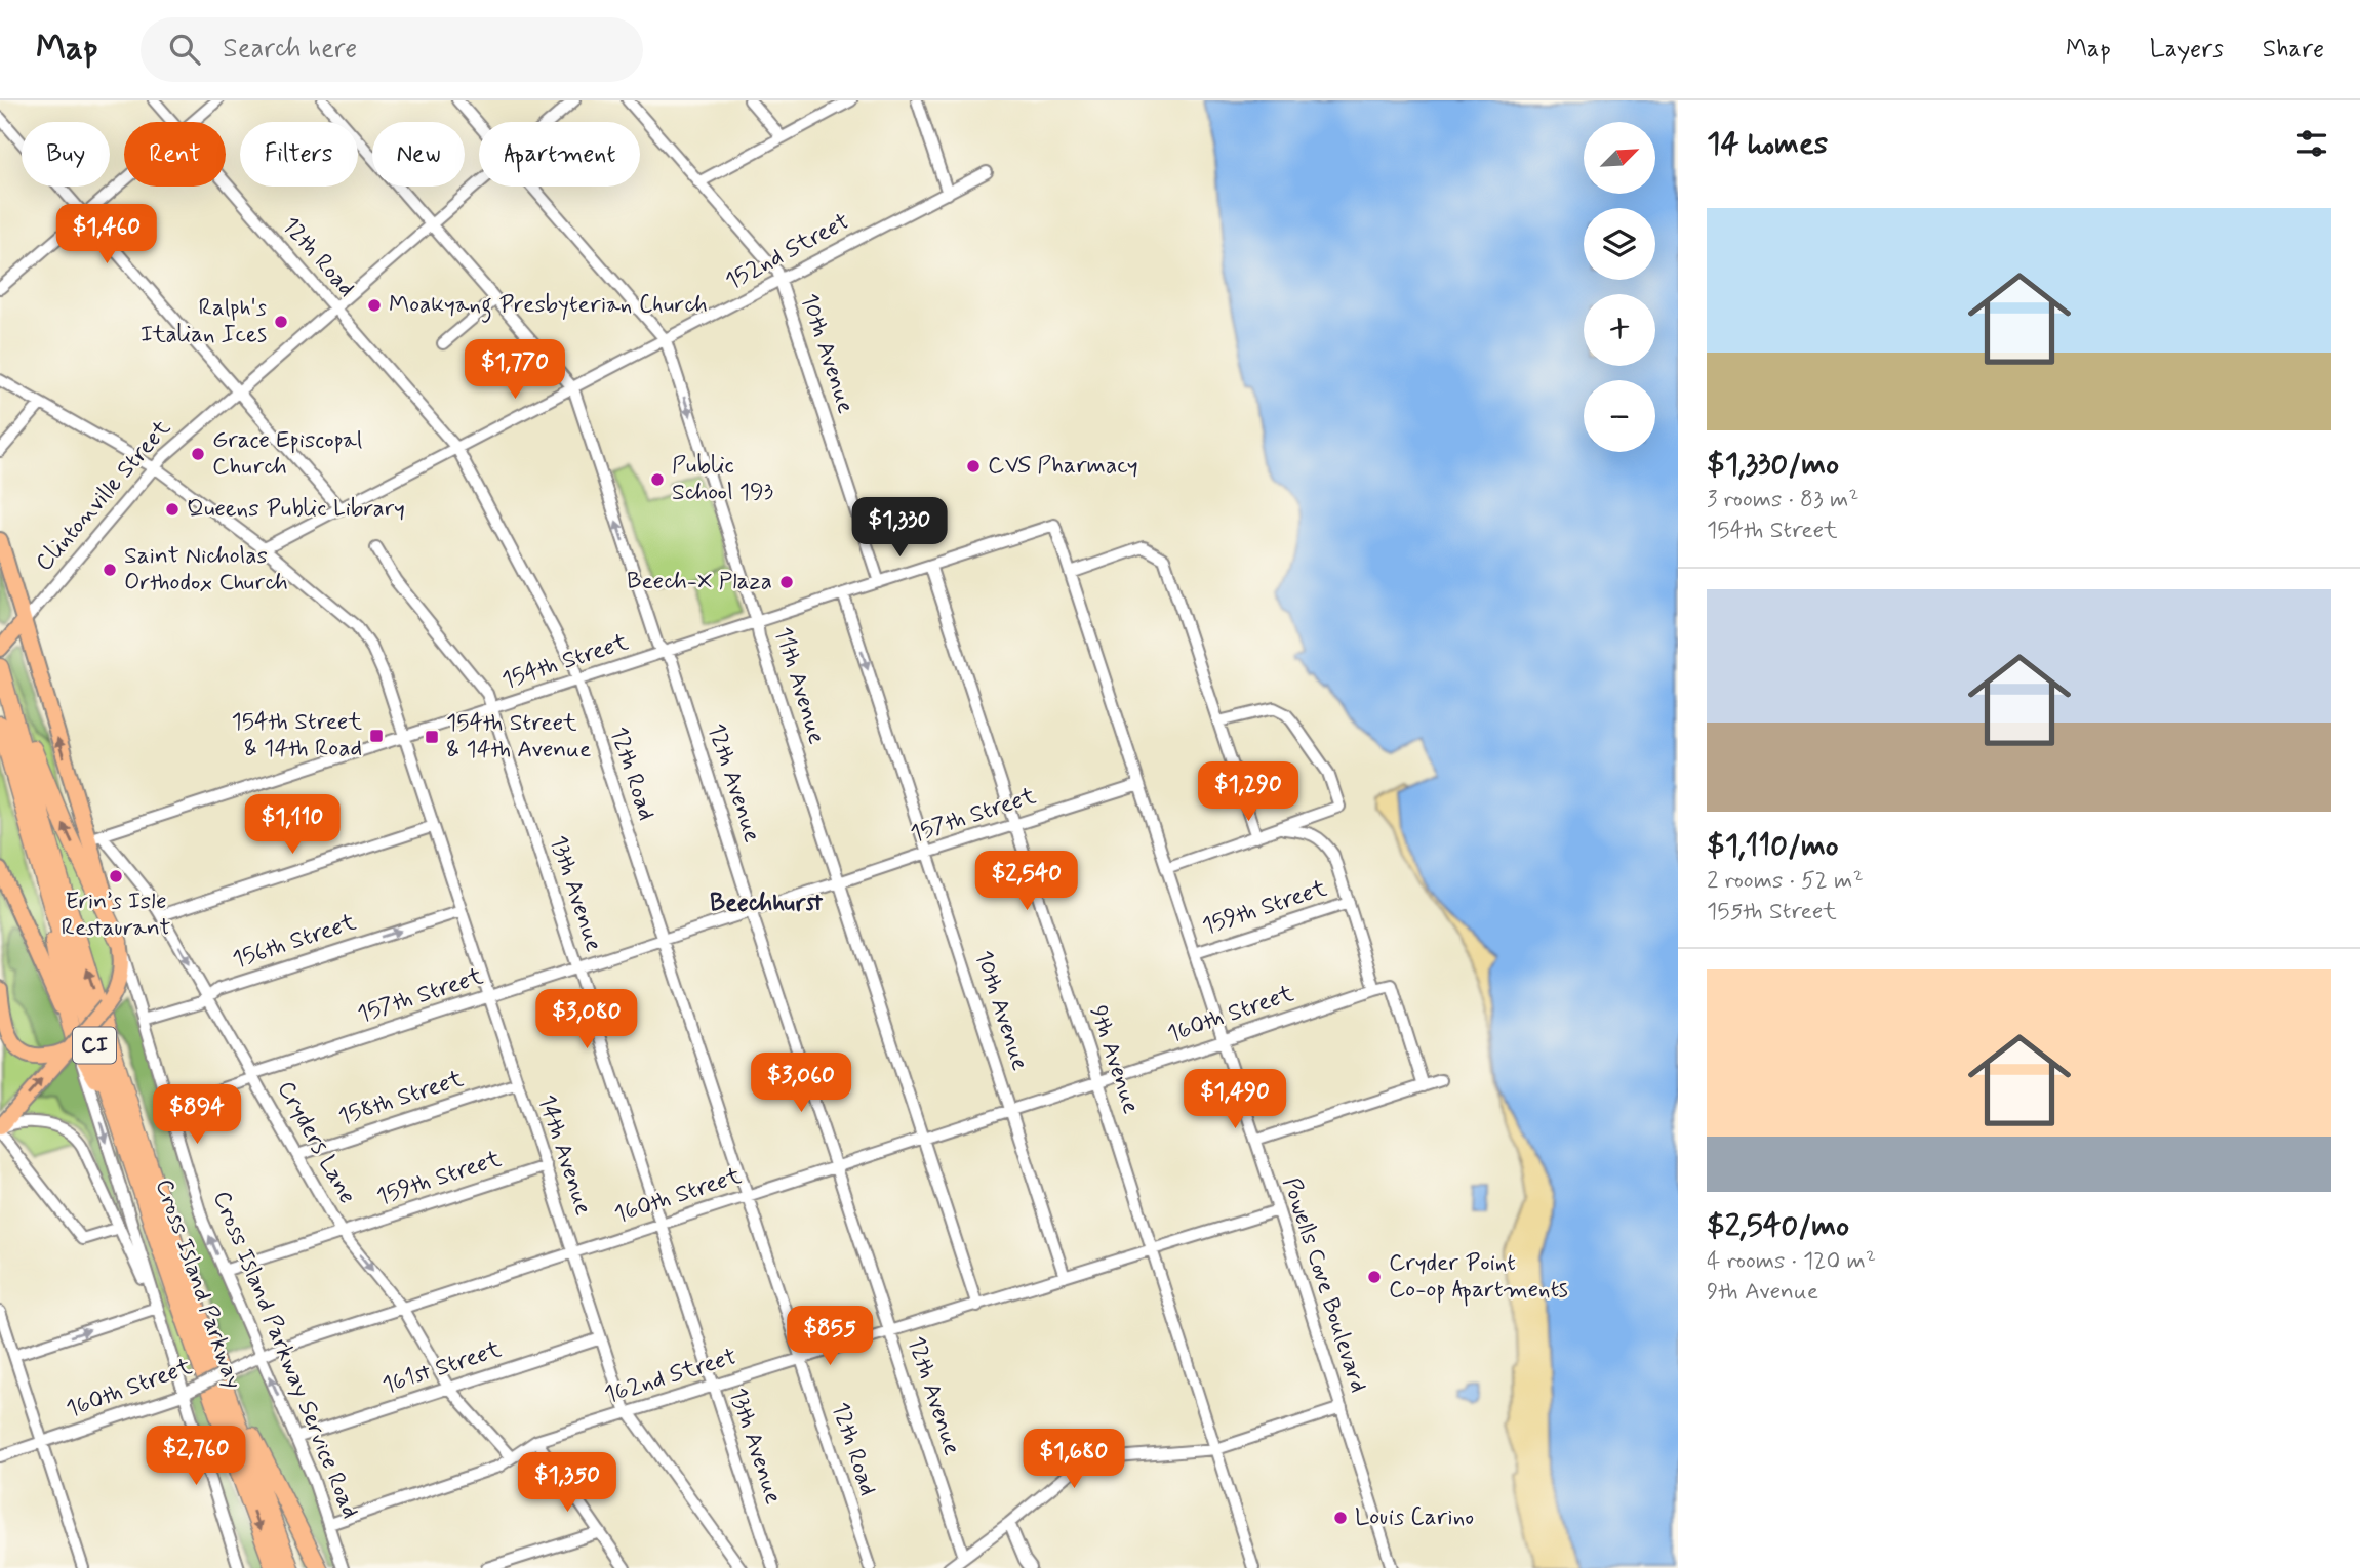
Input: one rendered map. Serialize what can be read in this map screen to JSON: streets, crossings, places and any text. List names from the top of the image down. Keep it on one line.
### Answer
{"streets":{"highway":["CI","Cross Island Parkway"],"main road":["Clintonville Street","Cross Island Parkway Service Road"],"street":["152nd Street","12th Road","10th Avenue","154th Street","11th Avenue","12th Avenue","157th Street","13th Avenue","159th Street","156th Street","160th Street","9th Avenue","158th Street","Cryders Lane","14th Avenue","Powells Cove Boulevard","161st Street","162nd Street"]},"crossings":[["152nd Street","12th Road"],["152nd Street","10th Avenue"],["152nd Street","11th Avenue"],["152nd Street","12th Avenue"],["152nd Street","14th Avenue"],["12th Road","Clintonville Street"],["12th Road","154th Street"],["12th Road","157th Street"],["12th Road","160th Street"],["12th Road","162nd Street"],["10th Avenue","154th Street"],["10th Avenue","157th Street"],["10th Avenue","160th Street"],["10th Avenue","162nd Street"],["Clintonville Street","12th Avenue"],["Clintonville Street","14th Avenue"],["Clintonville Street","Cross Island Parkway Service Road"],["154th Street","11th Avenue"],["154th Street","12th Avenue"],["154th Street","13th Avenue"],["154th Street","9th Avenue"],["154th Street","Cryders Lane"],["154th Street","14th Avenue"],["154th Street","Powells Cove Boulevard"],["154th Street","Cross Island Parkway Service Road"],["11th Avenue","157th Street"],["11th Avenue","160th Street"],["11th Avenue","162nd Street"],["12th Avenue","157th Street"],["12th Avenue","160th Street"],["12th Avenue","162nd Street"],["157th Street","13th Avenue"],["157th Street","9th Avenue"],["157th Street","Cryders Lane"],["157th Street","14th Avenue"],["157th Street","Powells Cove Boulevard"],["157th Street","Cross Island Parkway Service Road"],["13th Avenue","160th Street"],["13th Avenue","162nd Street"],["159th Street","Cryders Lane"],["159th Street","14th Avenue"],["159th Street","Powells Cove Boulevard"],["159th Street","Cross Island Parkway Service Road"],["156th Street","Cryders Lane"],["156th Street","14th Avenue"],["156th Street","Cross Island Parkway Service Road"],["160th Street","9th Avenue"],["160th Street","Cryders Lane"],["160th Street","14th Avenue"],["160th Street","Powells Cove Boulevard"],["160th Street","Cross Island Parkway Service Road"],["9th Avenue","162nd Street"],["158th Street","Cryders Lane"],["158th Street","14th Avenue"],["Cryders Lane","Cross Island Parkway Service Road"],["Cryders Lane","161st Street"],["Cryders Lane","162nd Street"],["14th Avenue","161st Street"],["14th Avenue","162nd Street"],["Powells Cove Boulevard","162nd Street"],["Cross Island Parkway Service Road","161st Street"],["Cross Island Parkway Service Road","162nd Street"]],"one_way":["Cross Island Parkway Service Road"],"districts":["Beechhurst"],"places":{"other":["Moakyang Presbyterian Church","Ralph's Italian Ices","Grace Episcopal Church","CVS Pharmacy","Public School 193","Queens Public Library","Saint Nicholas Orthodox Church","Beech-X Plaza","Erin’s Isle Restaurant","Cryder Point Co-op Apartments","Louis Carino"],"transit":["154th Street & 14th Road","154th Street & 14th Avenue"]},"north":"top right","page":{"header":"Map","search":"Search here","nav":["Map","Layers","Share"],"heading":"14 homes","map_buttons":["+","−"],"chip":["Buy","Rent","Filters","New","Apartment"],"list":[{"name":"$1,330/mo","note":"3 rooms · 83 m² · 154th Street"},{"name":"$1,110/mo","note":"2 rooms · 52 m² · 155th Street"},{"name":"$2,540/mo","note":"4 rooms · 120 m² · 9th Avenue"}],"price":["$1,460","$1,770","$1,330","$1,290","$1,110","$2,540","$3,080","$3,060","$1,490","$894","$855","$2,760","$1,680","$1,350"]}}
